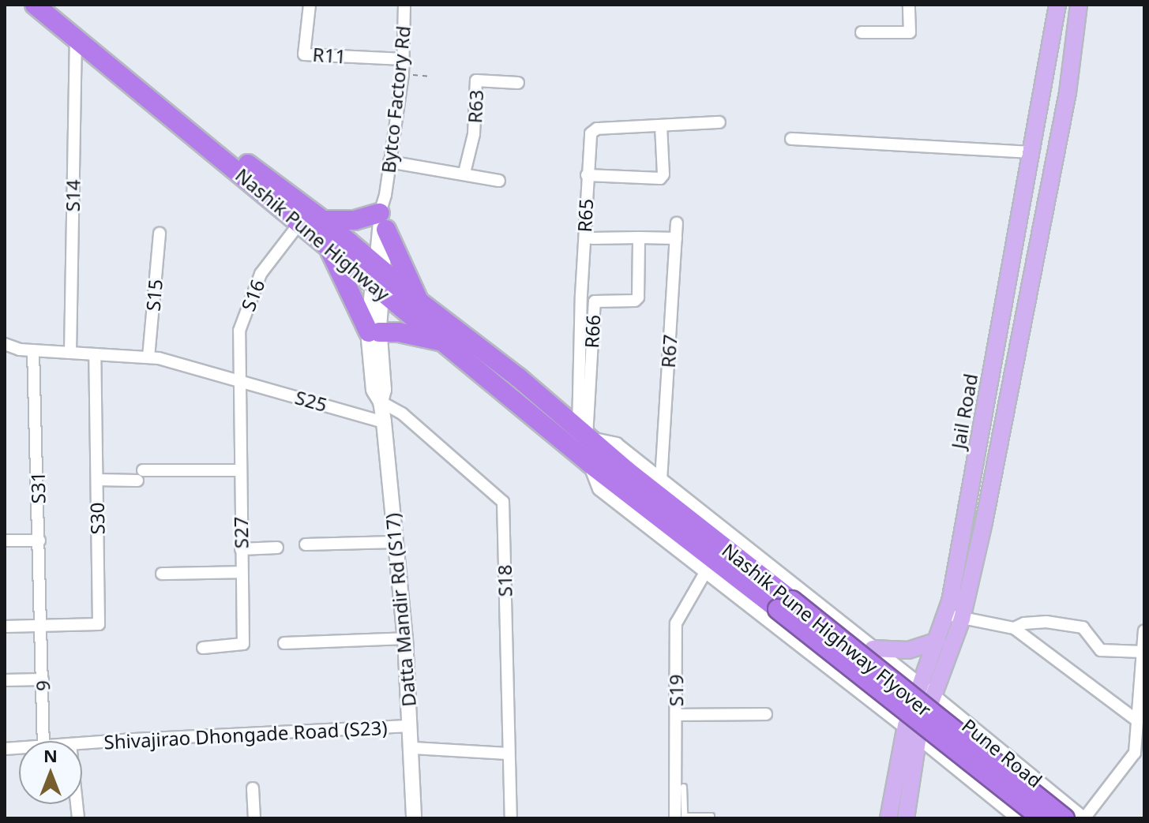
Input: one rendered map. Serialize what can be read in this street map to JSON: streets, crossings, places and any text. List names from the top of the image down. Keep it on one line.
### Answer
{"streets":{"highway":["Nashik Pune Highway","Nashik Pune Highway Flyover"],"main road":["Jail Road","Datta Mandir Rd (S17)","Pune Road"],"street":["R11","Bytco Factory Rd","R63","S14","R65","S15","S16","R66","R67","S25","S31","S30","S27","S18","9","S19","Shivajirao Dhongade Road (S23)"]},"crossings":[["R11","Bytco Factory Rd"],["Bytco Factory Rd","Nashik Pune Highway"],["Bytco Factory Rd","Datta Mandir Rd (S17)"],["S14","Nashik Pune Highway"],["S14","S25"],["R65","Nashik Pune Highway"],["R65","R66"],["R65","Nashik Pune Highway Flyover"],["R65","Pune Road"],["Nashik Pune Highway","S16"],["Nashik Pune Highway","R66"],["Nashik Pune Highway","Datta Mandir Rd (S17)"],["Nashik Pune Highway","Nashik Pune Highway Flyover"],["Nashik Pune Highway","Pune Road"],["S15","S25"],["S16","S25"],["S16","S27"],["R66","Nashik Pune Highway Flyover"],["R66","Pune Road"],["R67","Pune Road"],["S25","S31"],["S25","S30"],["S25","S27"],["S25","Datta Mandir Rd (S17)"],["Jail Road","Pune Road"],["S31","S30"],["S31","9"],["S30","9"],["S18","Datta Mandir Rd (S17)"],["Datta Mandir Rd (S17)","Shivajirao Dhongade Road (S23)"],["Nashik Pune Highway Flyover","Pune Road"]],"north":"top"}
